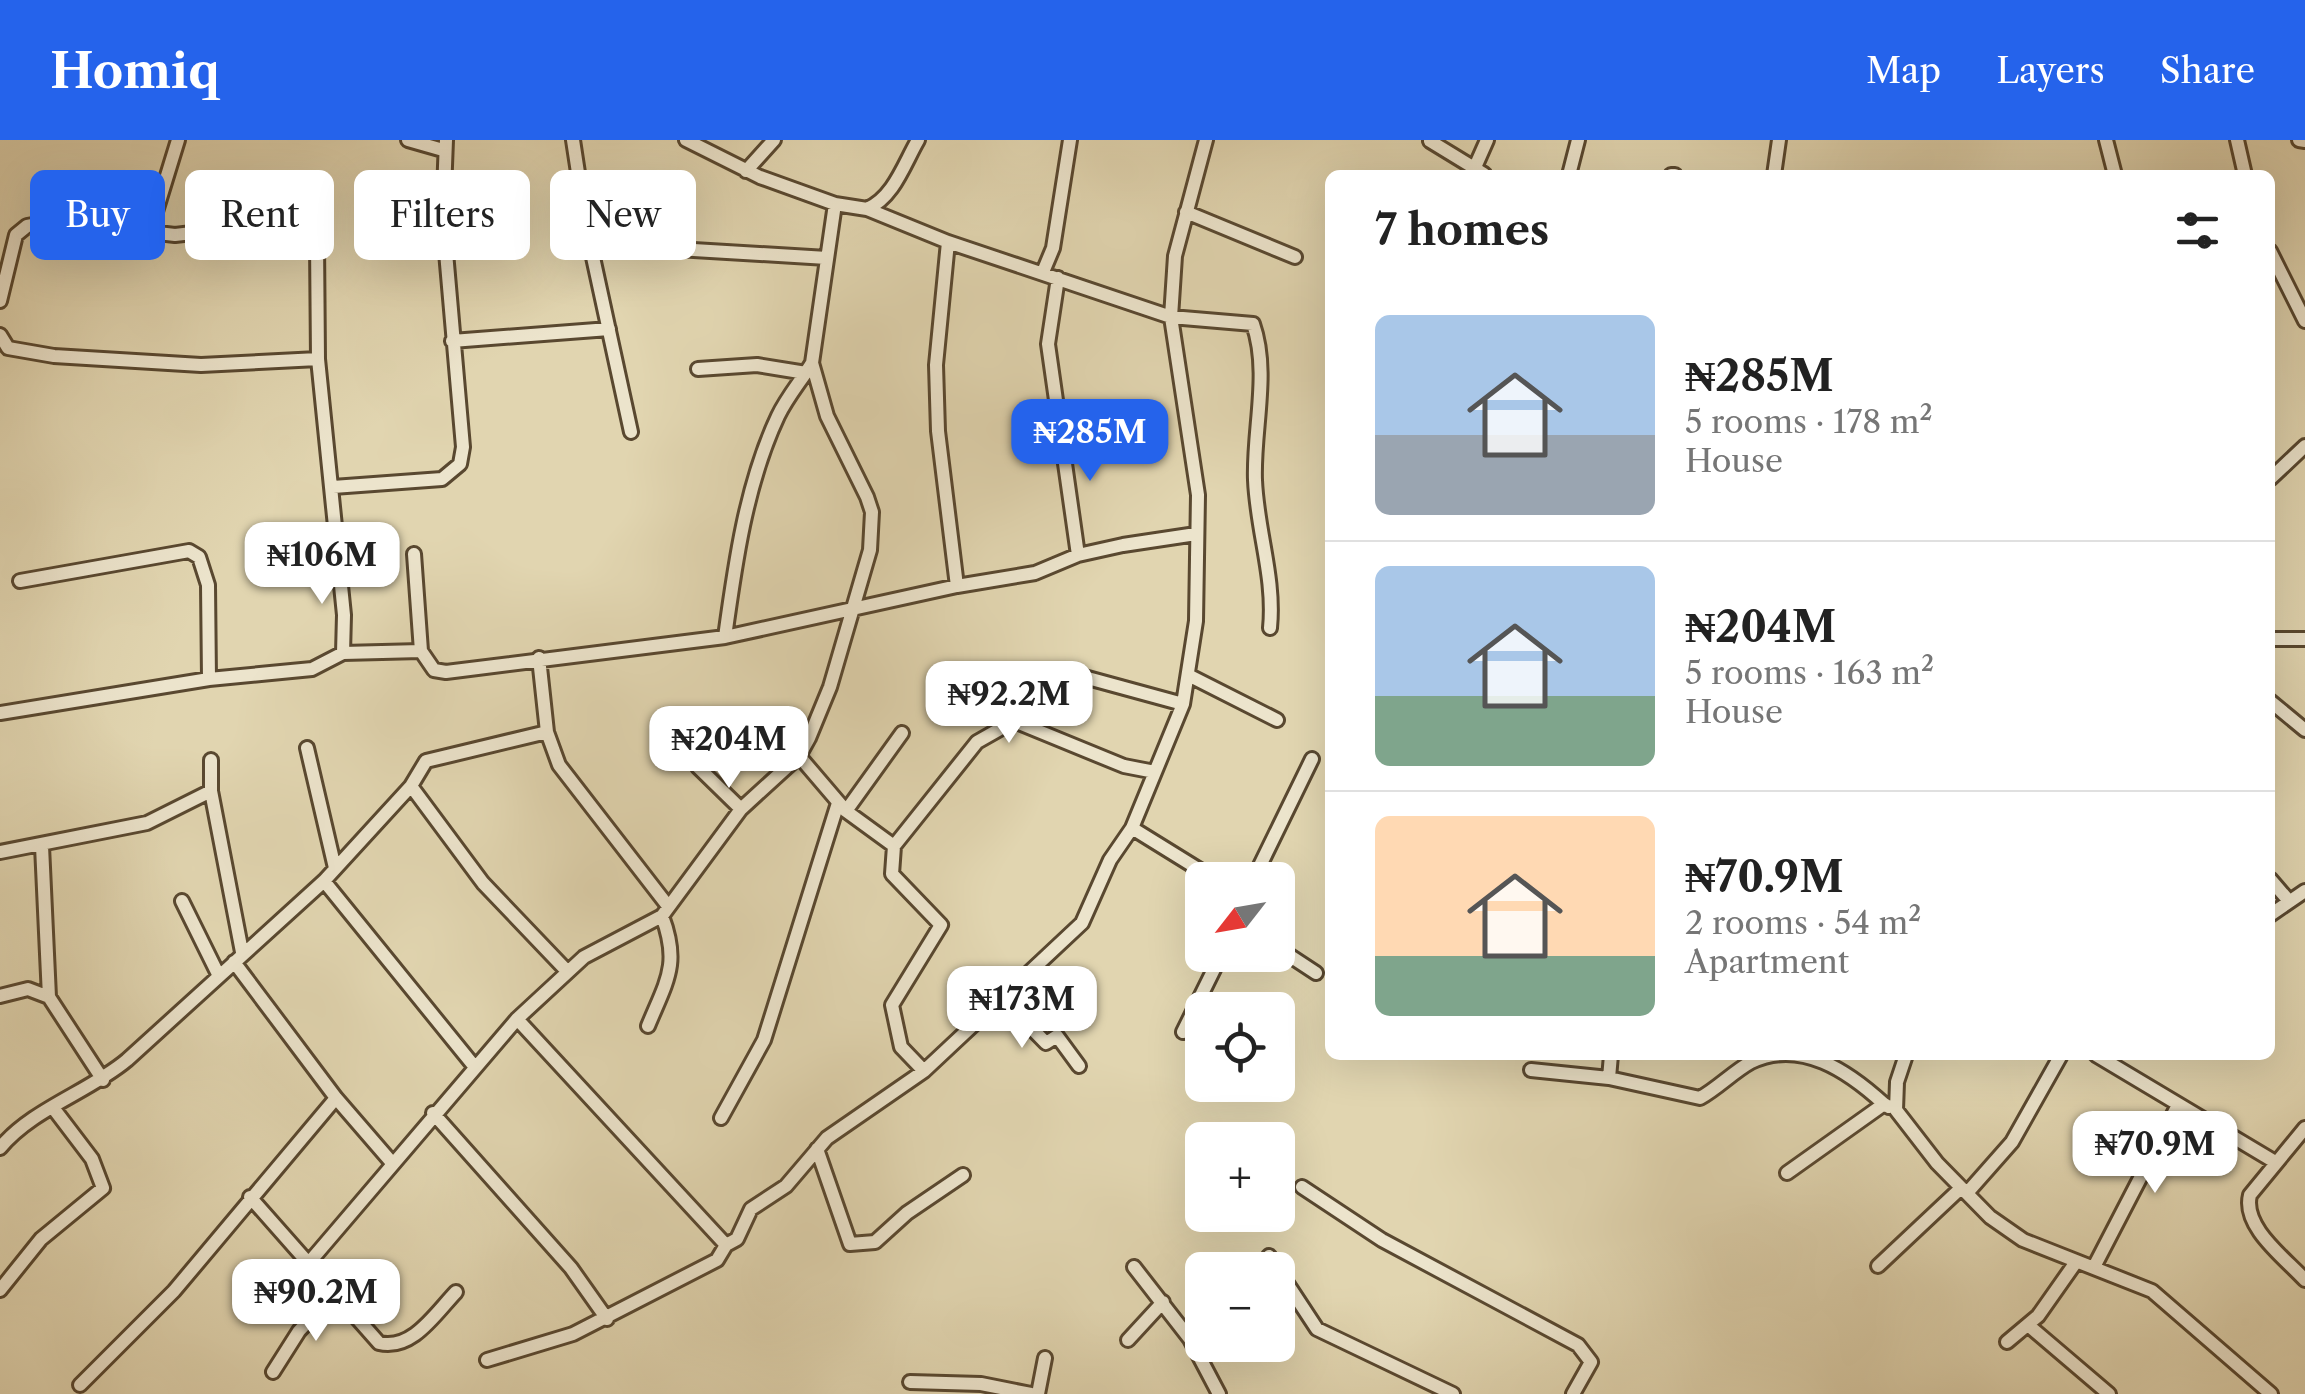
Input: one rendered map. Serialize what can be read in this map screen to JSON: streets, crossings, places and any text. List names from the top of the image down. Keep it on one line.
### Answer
{"north":"bottom left","page":{"header":"Homiq","nav":["Map","Layers","Share"],"chip":["Buy","Rent","Filters","New"],"heading":"7 homes","list":[{"name":"₦285M","note":"5 rooms · 178 m² · House"},{"name":"₦204M","note":"5 rooms · 163 m² · House"},{"name":"₦70.9M","note":"2 rooms · 54 m² · Apartment"}],"price":["₦285M","₦106M","₦92.2M","₦204M","₦173M","₦70.9M","₦90.2M"],"map_buttons":["+","−"]}}
